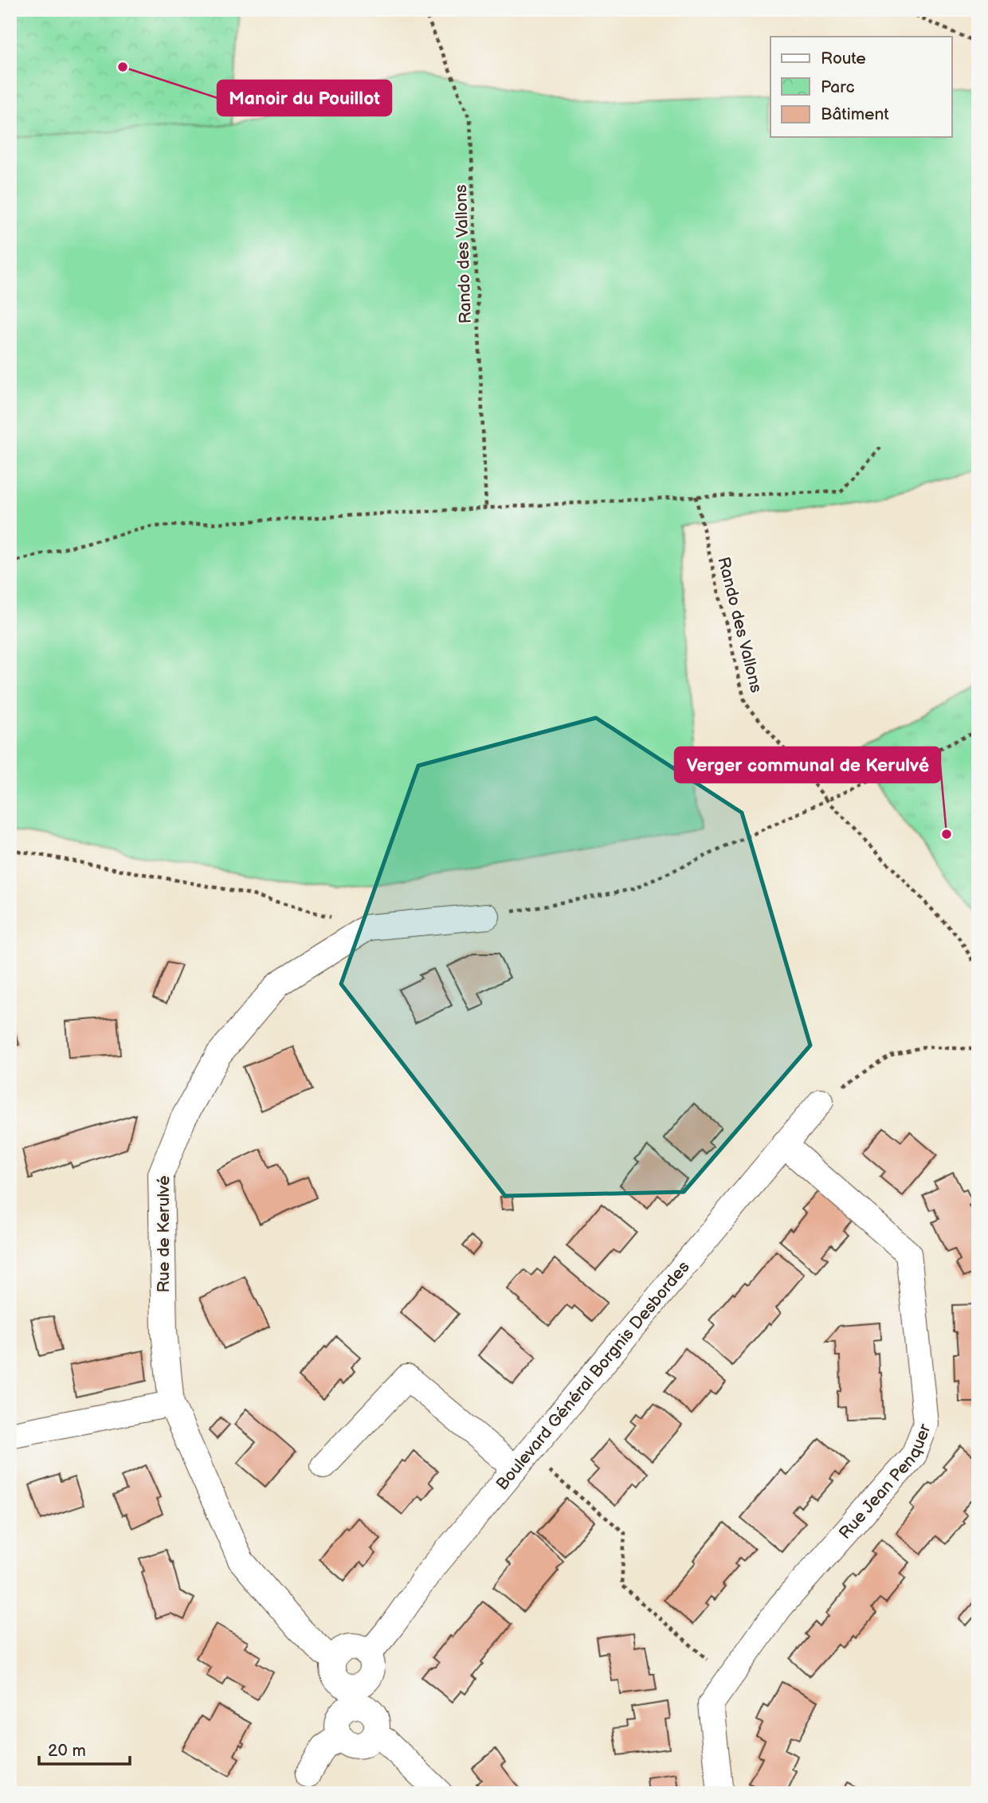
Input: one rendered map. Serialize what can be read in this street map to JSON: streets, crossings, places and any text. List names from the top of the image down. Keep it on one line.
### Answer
{"streets":{"street":["Rue de Kerulvé","Boulevard Général Borgnis Desbordes","Rue Jean Penquer"],"path":["Rando des Vallons"]},"crossings":[["Rue de Kerulvé","Boulevard Général Borgnis Desbordes"],["Boulevard Général Borgnis Desbordes","Rue Jean Penquer"]],"places":["Manoir du Pouillot","Verger communal de Kerulvé"],"legend":["Route","Parc","Bâtiment"],"scale_bar":"20 m"}
